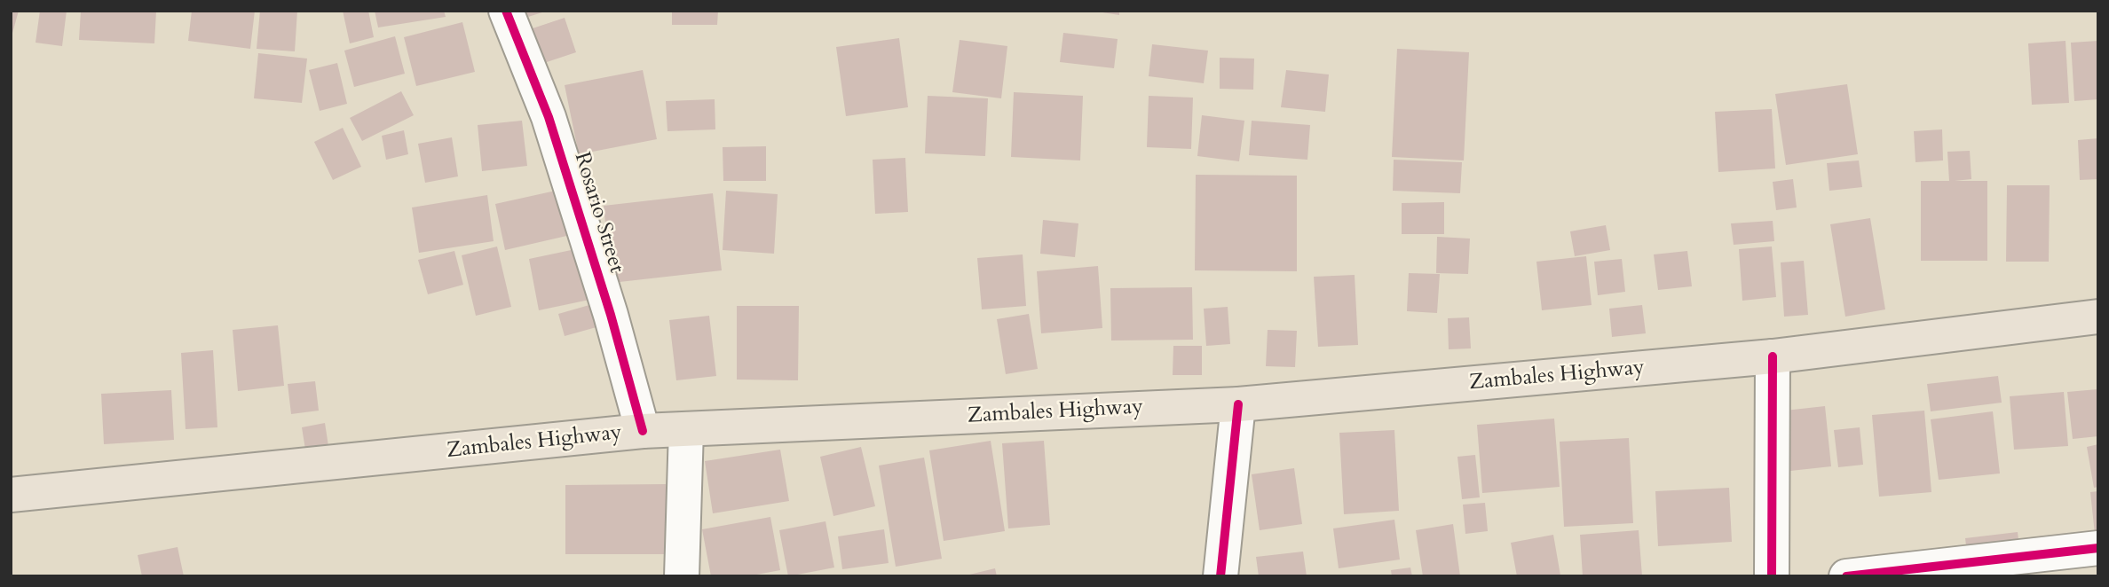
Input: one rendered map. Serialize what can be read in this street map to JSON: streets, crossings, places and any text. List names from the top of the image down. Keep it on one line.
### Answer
{"streets":{"main road":["Zambales Highway"],"street":["Rosario Street"]},"crossings":[["Rosario Street","Zambales Highway"]]}
